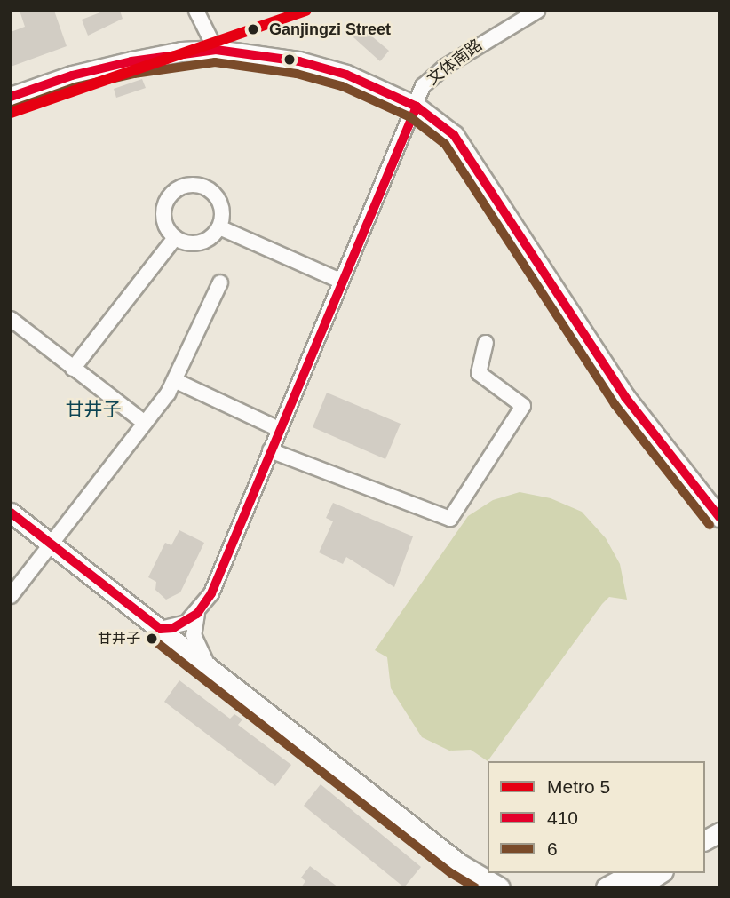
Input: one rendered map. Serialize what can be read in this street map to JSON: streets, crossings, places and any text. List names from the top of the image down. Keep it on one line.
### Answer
{"streets":{"street":["文体南路"]},"districts":["甘井子"],"places":["Ganjingzi Street","甘井子"],"lines":["metro line 5","transit line 410","transit line 6"],"legend":["Metro 5","410","6"]}
